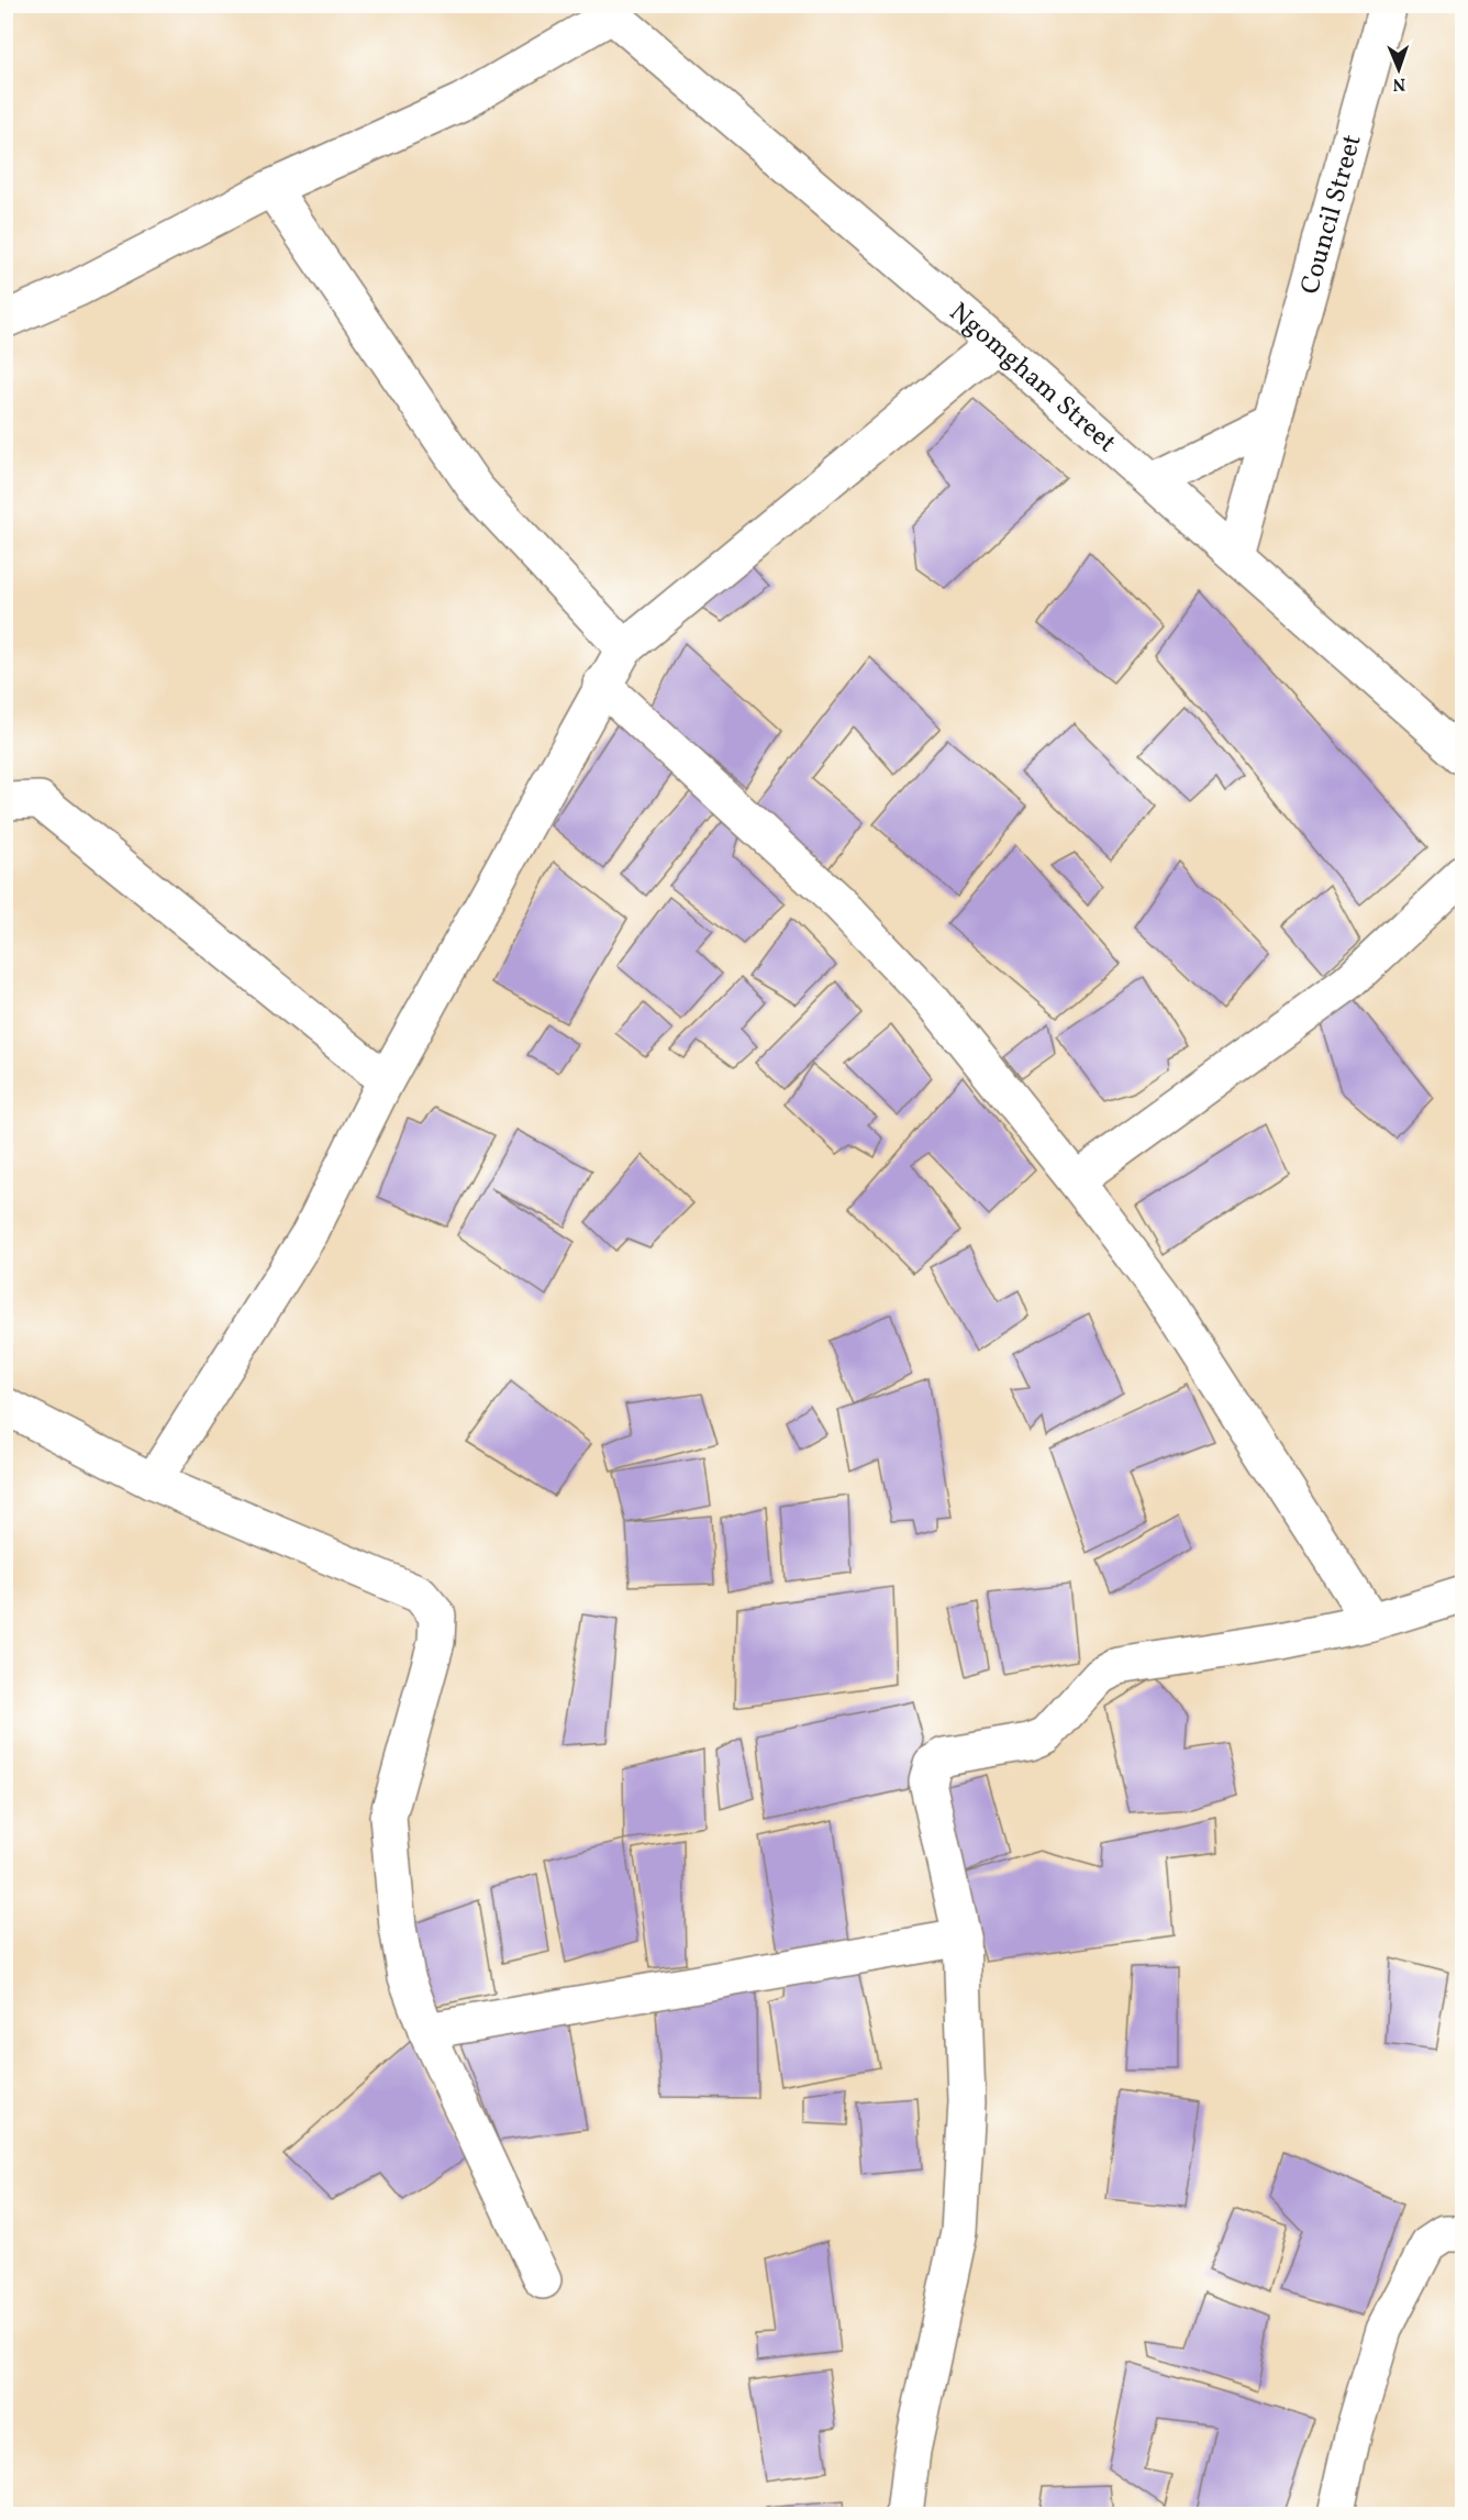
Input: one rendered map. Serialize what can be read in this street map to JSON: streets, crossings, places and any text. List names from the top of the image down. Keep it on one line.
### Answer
{"streets":{"street":["Council Street","Ngomgham Street"]},"crossings":[["Council Street","Ngomgham Street"]],"north":"bottom"}
